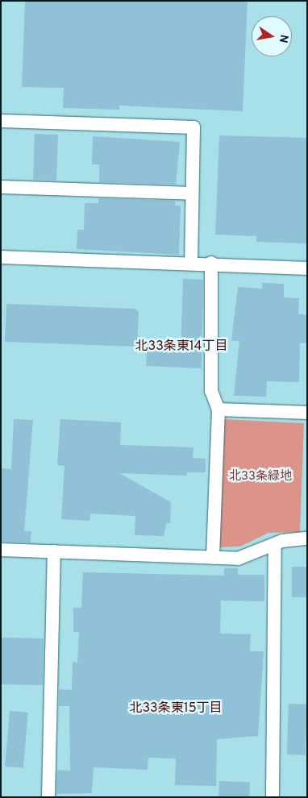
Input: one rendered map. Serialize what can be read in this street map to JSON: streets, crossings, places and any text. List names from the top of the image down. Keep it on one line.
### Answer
{"districts":["北33条東14丁目","北33条東15丁目"],"parks":["北33条緑地"],"north":"right"}
